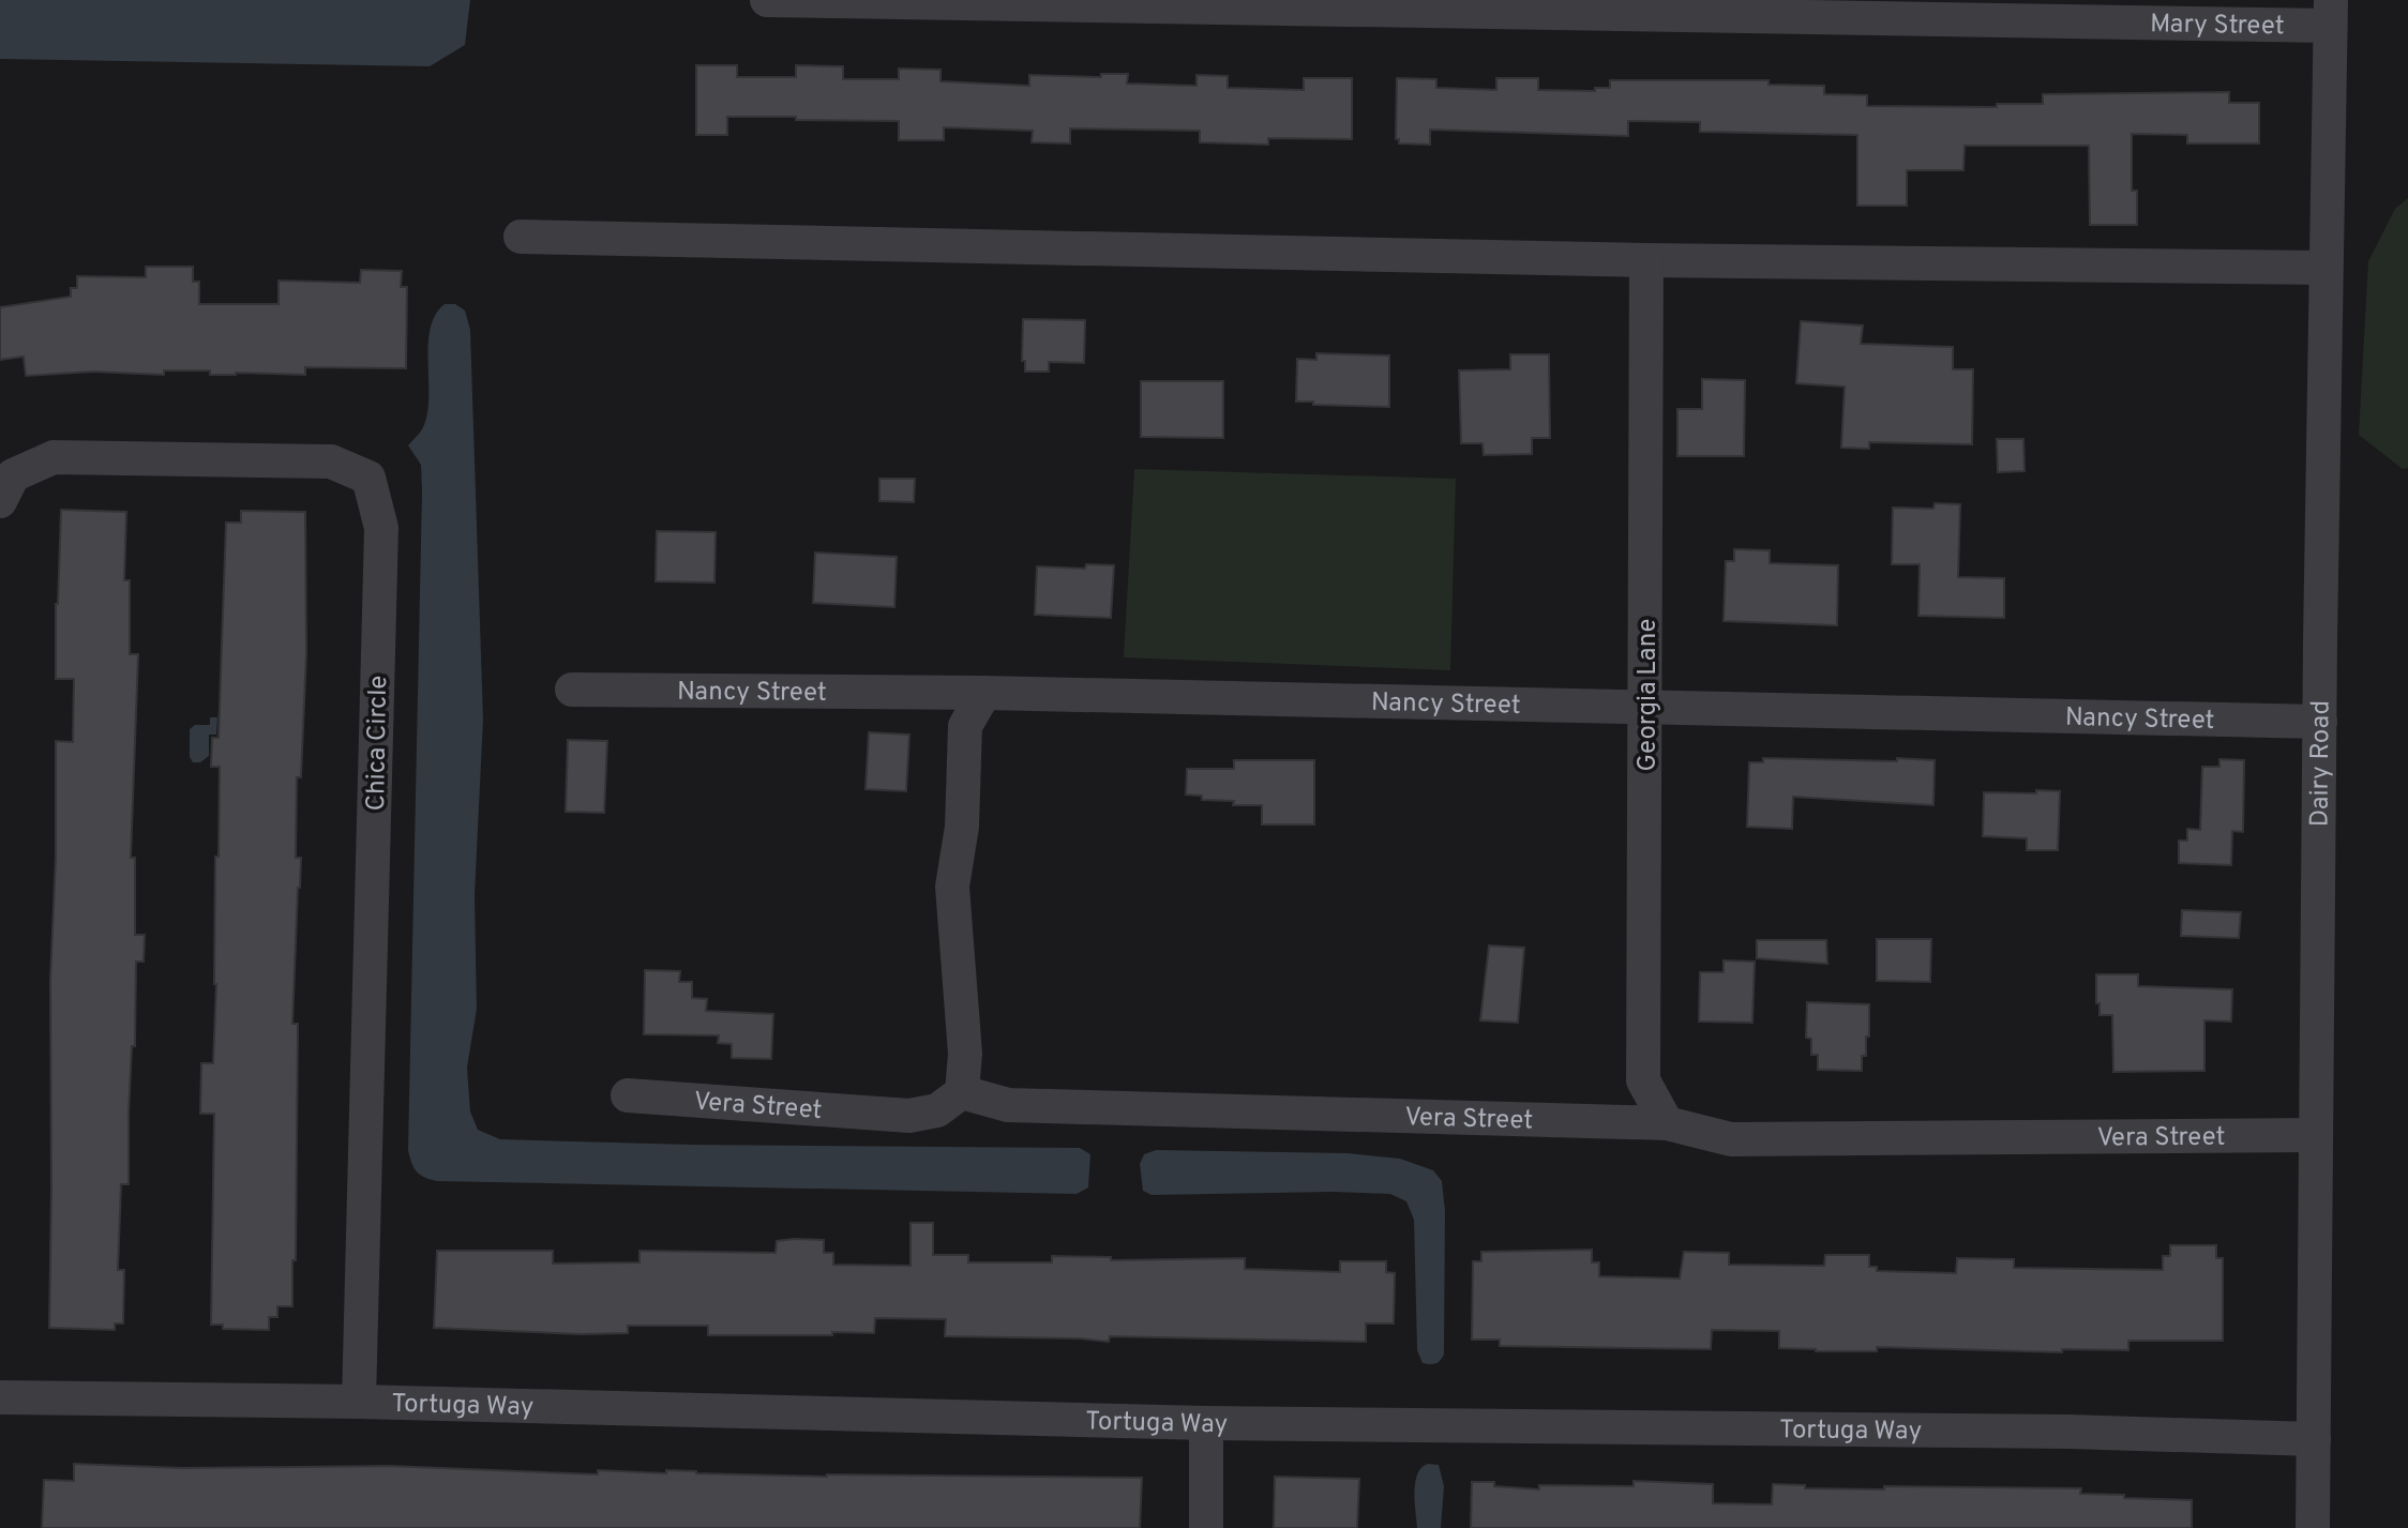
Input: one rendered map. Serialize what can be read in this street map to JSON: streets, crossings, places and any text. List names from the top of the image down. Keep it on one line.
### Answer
{"streets":{"street":["Mary Street","Nancy Street","Georgia Lane","Chica Circle","Dairy Road","Vera Street","Tortuga Way"]},"crossings":[["Mary Street","Dairy Road"],["Nancy Street","Georgia Lane"],["Nancy Street","Dairy Road"],["Georgia Lane","Vera Street"],["Chica Circle","Tortuga Way"],["Dairy Road","Vera Street"],["Dairy Road","Tortuga Way"]]}
